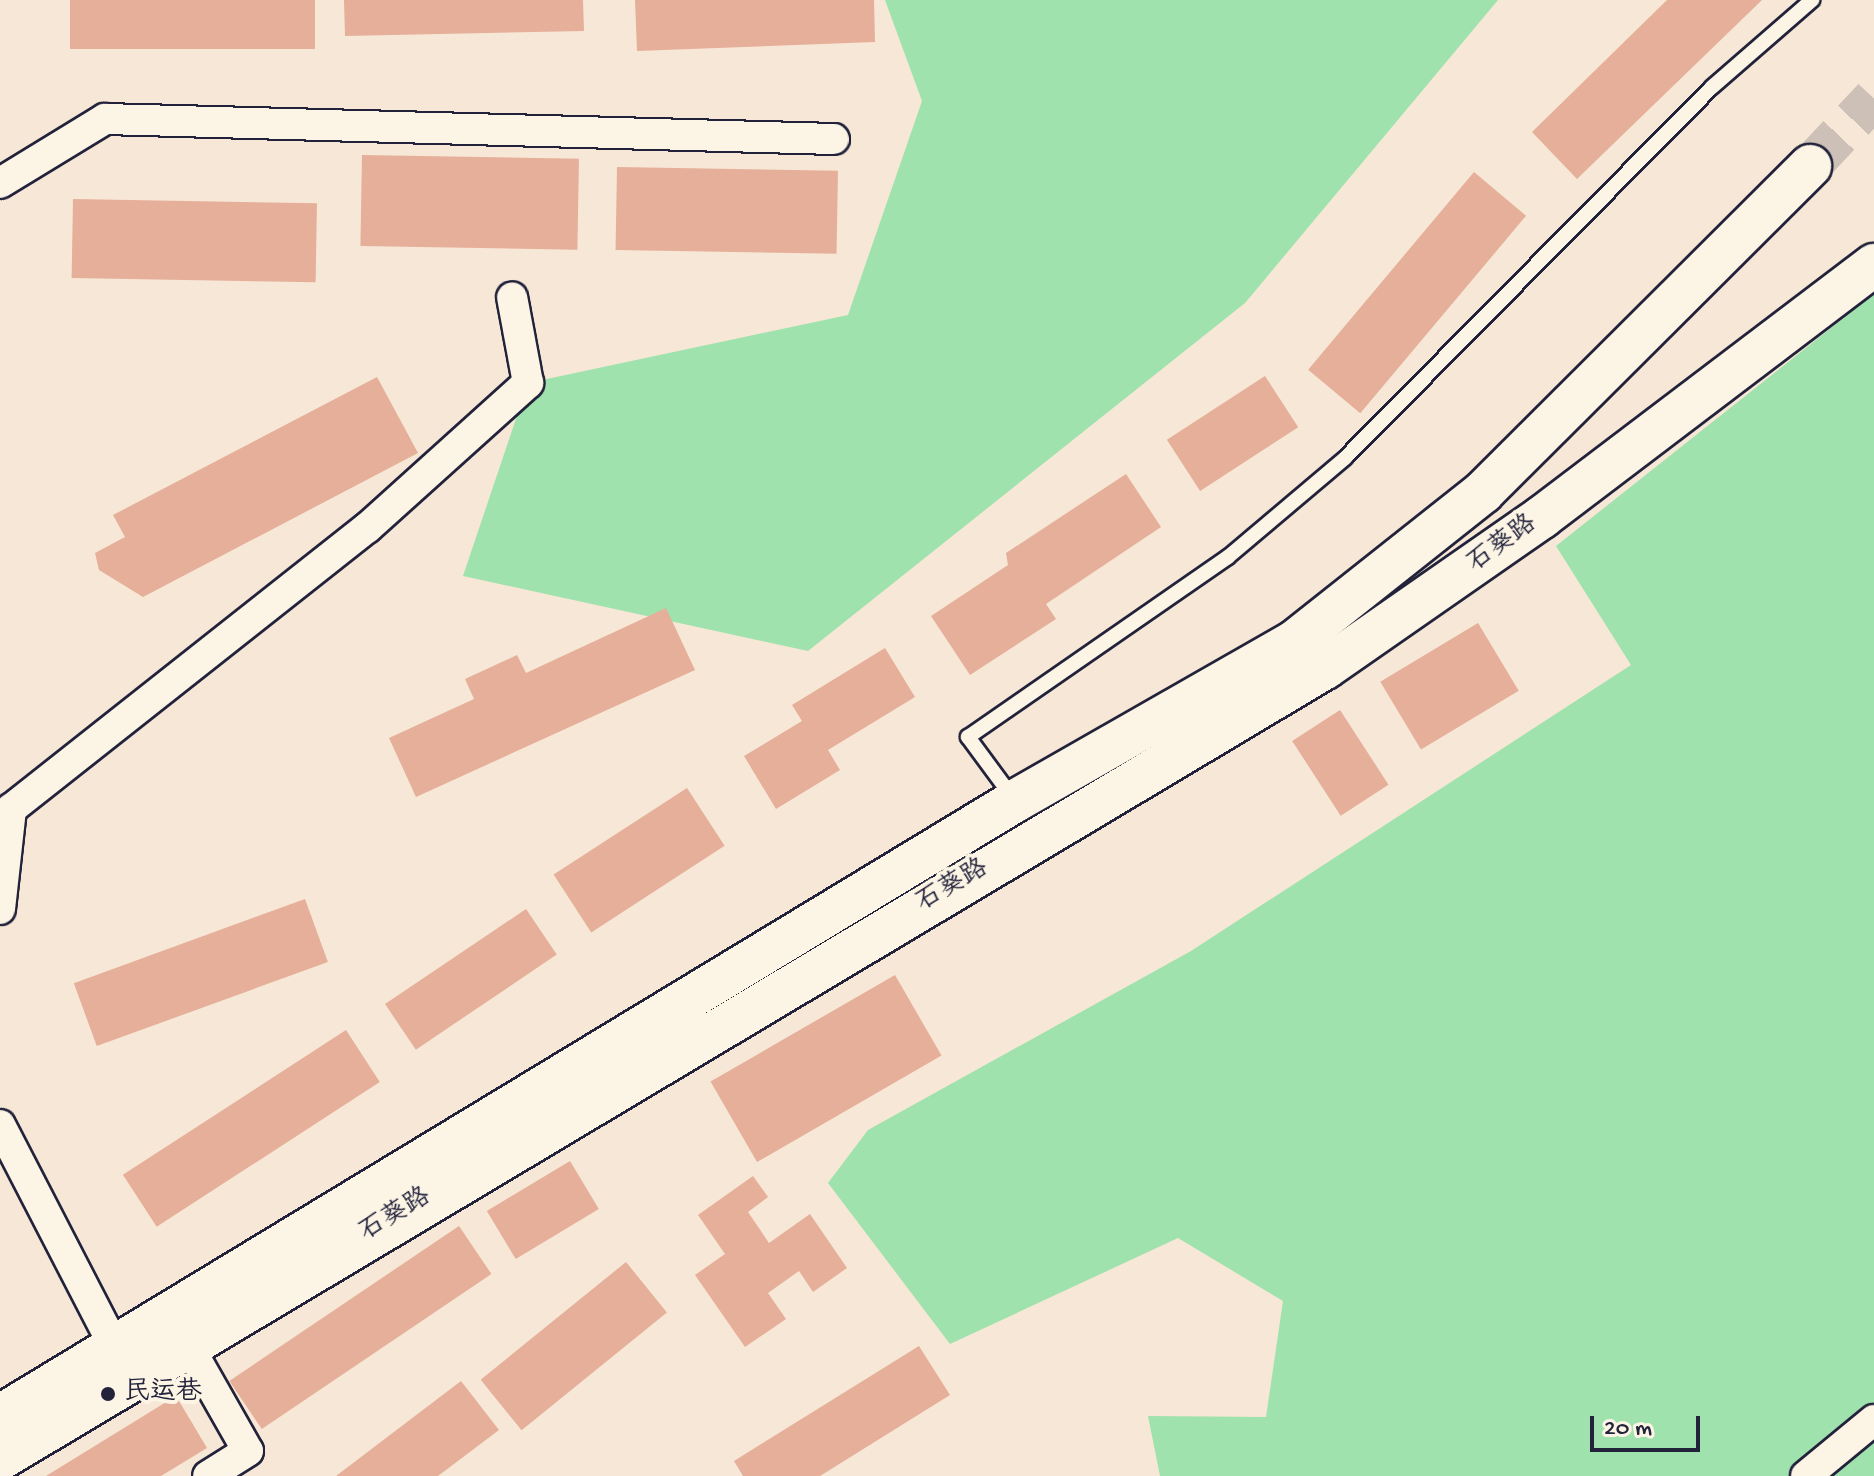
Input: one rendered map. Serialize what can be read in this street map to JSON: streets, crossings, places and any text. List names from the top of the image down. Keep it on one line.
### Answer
{"streets":{"main road":["石葵路"]},"places":["民运巷"],"scale_bar":"20 m"}
